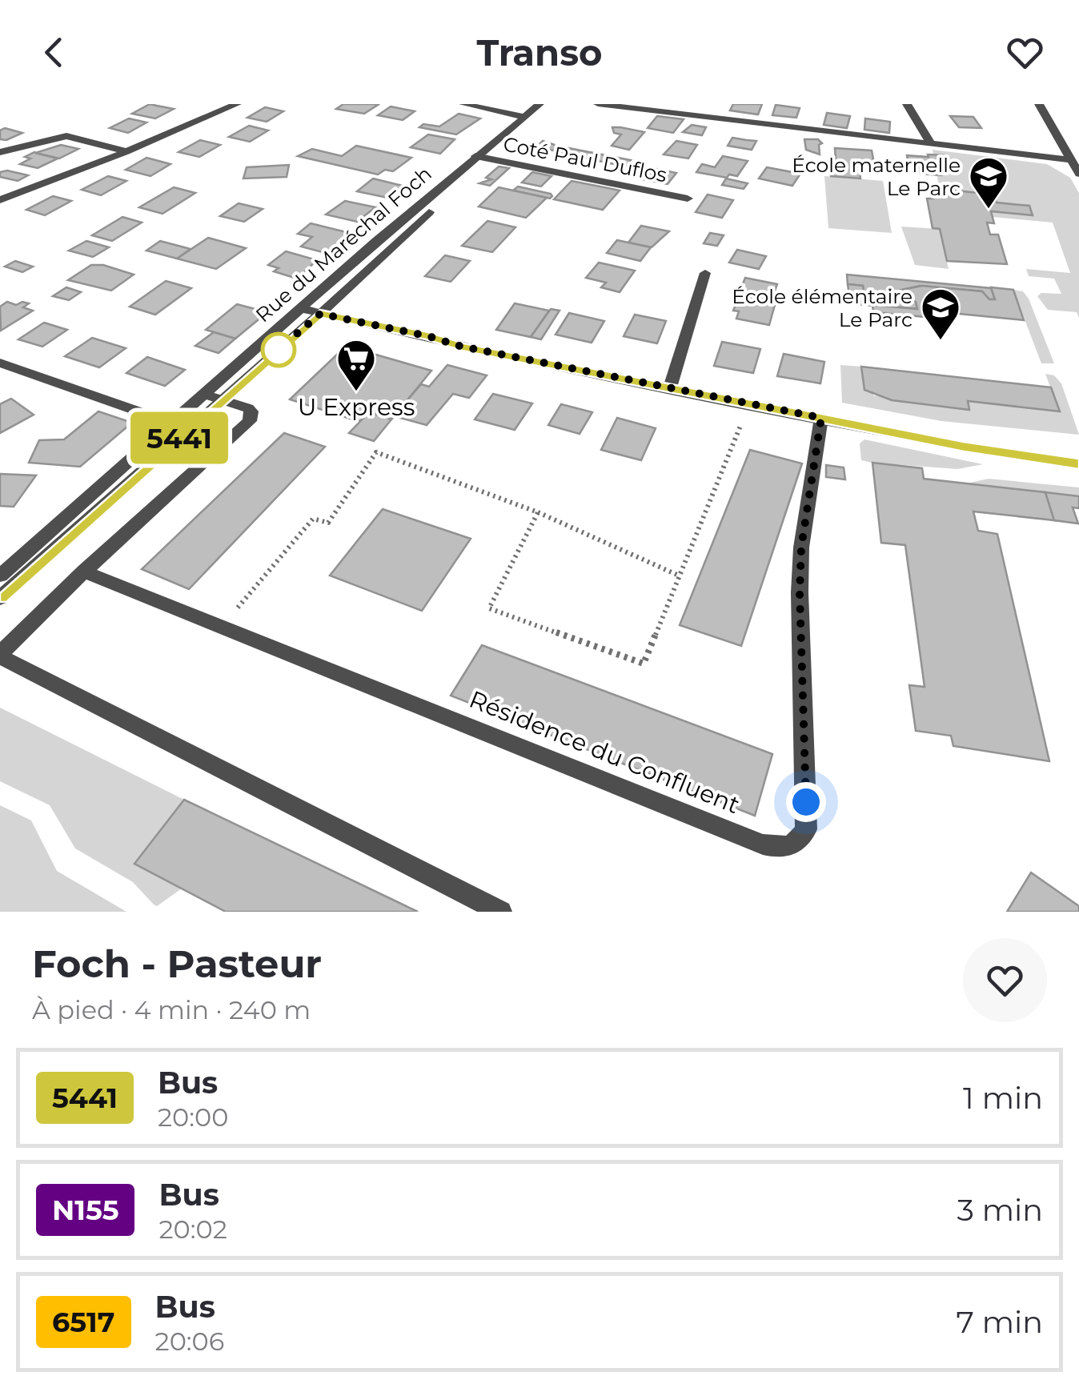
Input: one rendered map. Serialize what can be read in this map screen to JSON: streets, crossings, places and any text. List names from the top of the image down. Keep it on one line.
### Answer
{"streets":{"street":["Coté Paul Duflos","Rue du Maréchal Foch","Résidence du Confluent"]},"crossings":[["Coté Paul Duflos","Rue du Maréchal Foch"]],"places":{"school or university":["École maternelle Le Parc","École élémentaire Le Parc"],"supermarket":["U Express"]},"lines":["bus line 5441"],"page":{"header":"Transo","on_map":"5441","heading":["Foch - Pasteur","À pied · 4 min · 240 m"],"list":[{"mark":"5441","name":"Bus","note":"20:00","value":"1 min"},{"mark":"N155","name":"Bus","note":"20:02","value":"3 min"},{"mark":"6517","name":"Bus","note":"20:06","value":"7 min"}]}}
